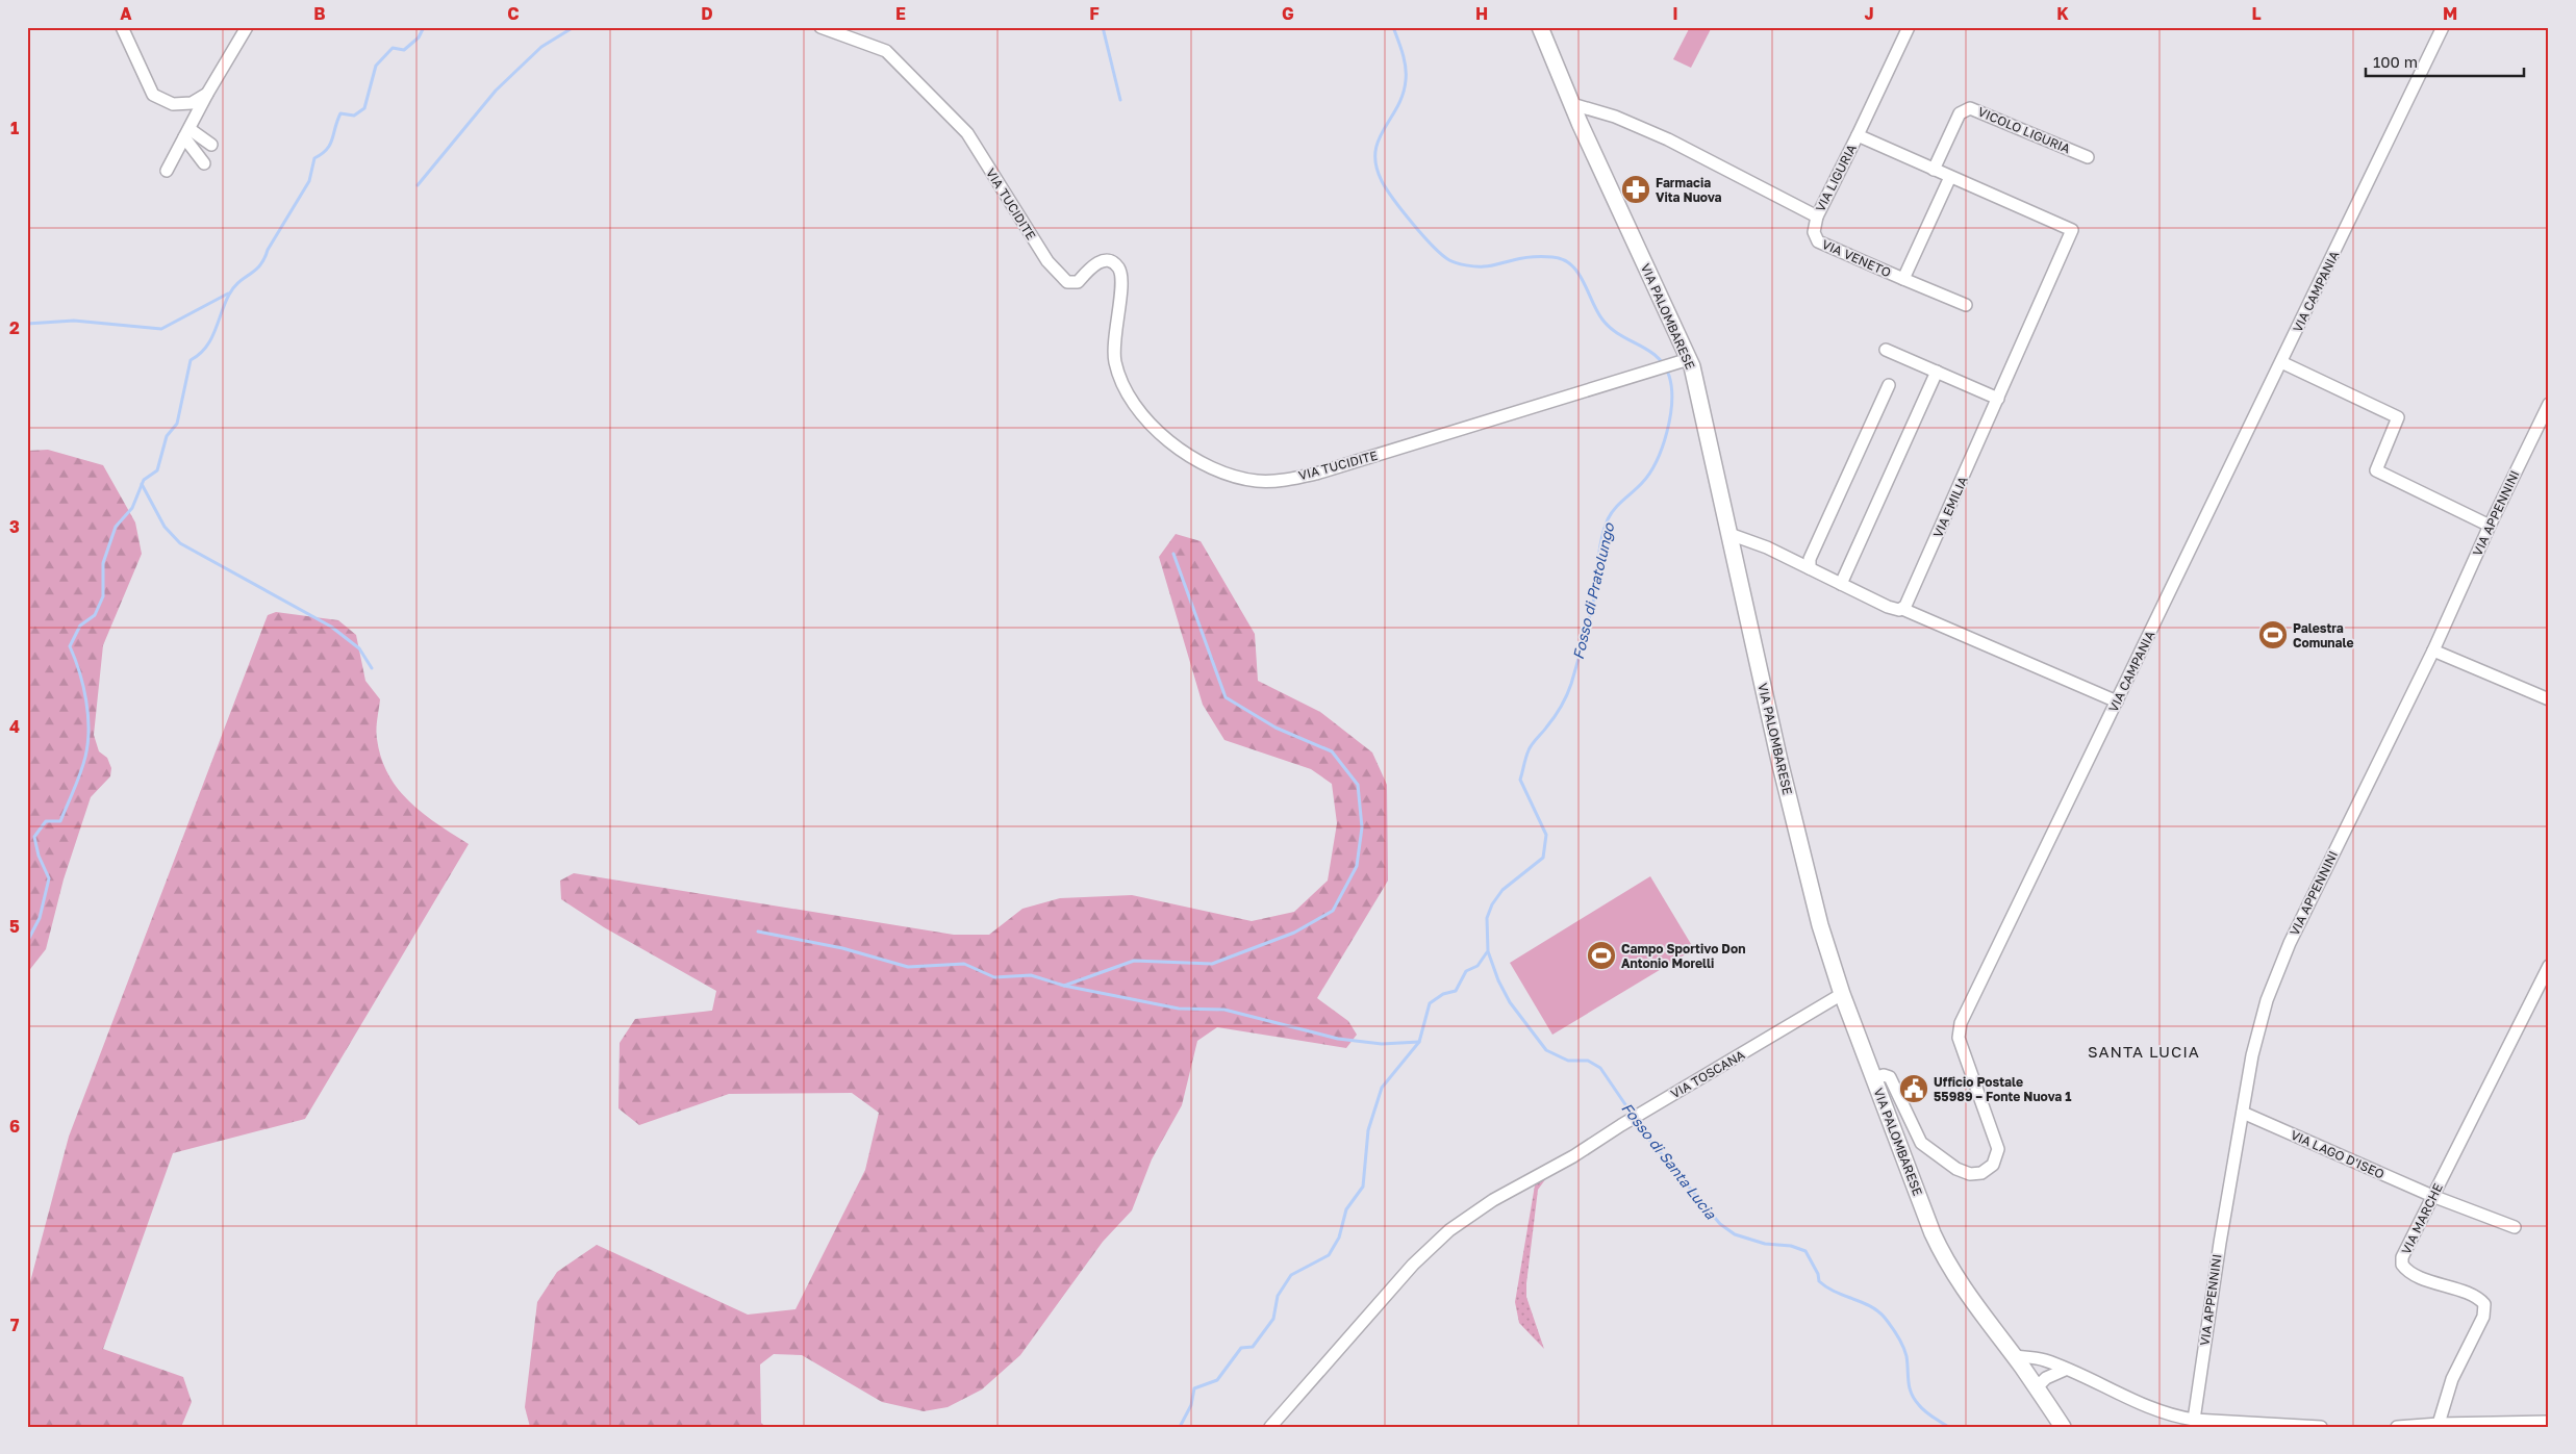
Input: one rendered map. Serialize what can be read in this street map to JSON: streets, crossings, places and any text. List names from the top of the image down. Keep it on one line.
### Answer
{"streets":{"main road":["VIA PALOMBARESE"],"street":["VICOLO LIGURIA","VIA LIGURIA","VIA TUCIDITE","VIA VENETO","VIA CAMPANIA","VIA EMILIA","VIA APPENNINI","VIA TOSCANA","VIA LAGO D'ISEO","VIA MARCHE"]},"crossings":[["VICOLO LIGURIA","VIA LIGURIA"],["VIA LIGURIA","VIA VENETO"],["VIA LIGURIA","VIA PALOMBARESE"],["VIA LIGURIA","VIA EMILIA"],["VIA TUCIDITE","VIA PALOMBARESE"],["VIA CAMPANIA","VIA PALOMBARESE"],["VIA PALOMBARESE","VIA TOSCANA"],["VIA APPENNINI","VIA LAGO D'ISEO"],["VIA LAGO D'ISEO","VIA MARCHE"]],"districts":["SANTA LUCIA"],"water":["Fosso di Pratolungo","Fosso di Santa Lucia"],"places":{"pharmacy":["Farmacia Vita Nuova"],"sports":["Palestra Comunale","Campo Sportivo Don Antonio Morelli"],"public building":["Ufficio Postale 55989 – Fonte Nuova 1"]},"scale_bar":"100 m","grid":{"columns":["A","B","C","D","E","F","G","H","I","J","K","L","M"],"rows":["1","2","3","4","5","6","7"]}}
